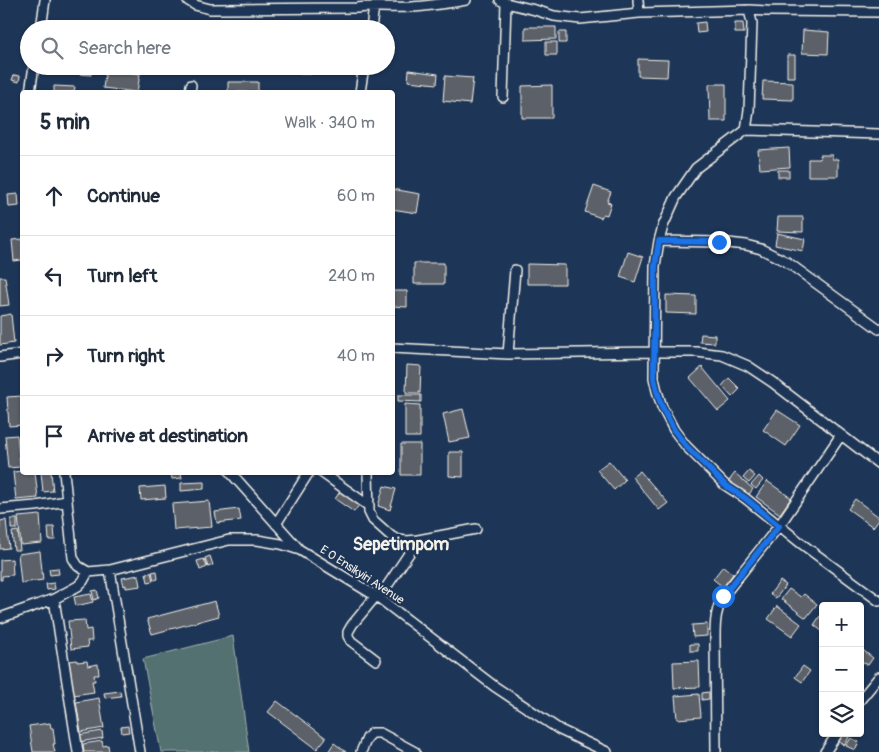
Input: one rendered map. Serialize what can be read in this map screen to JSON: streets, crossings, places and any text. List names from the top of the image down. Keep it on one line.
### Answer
{"streets":{"street":["E O Ensikyiri Avenue"]},"districts":["Sepetimpom"],"page":{"search":"Search here","heading":["5 min","Walk · 340 m"],"list":[["Continue","60 m"],["Turn left","240 m"],["Turn right","40 m"],"Arrive at destination"],"map_buttons":["+","−"]}}
